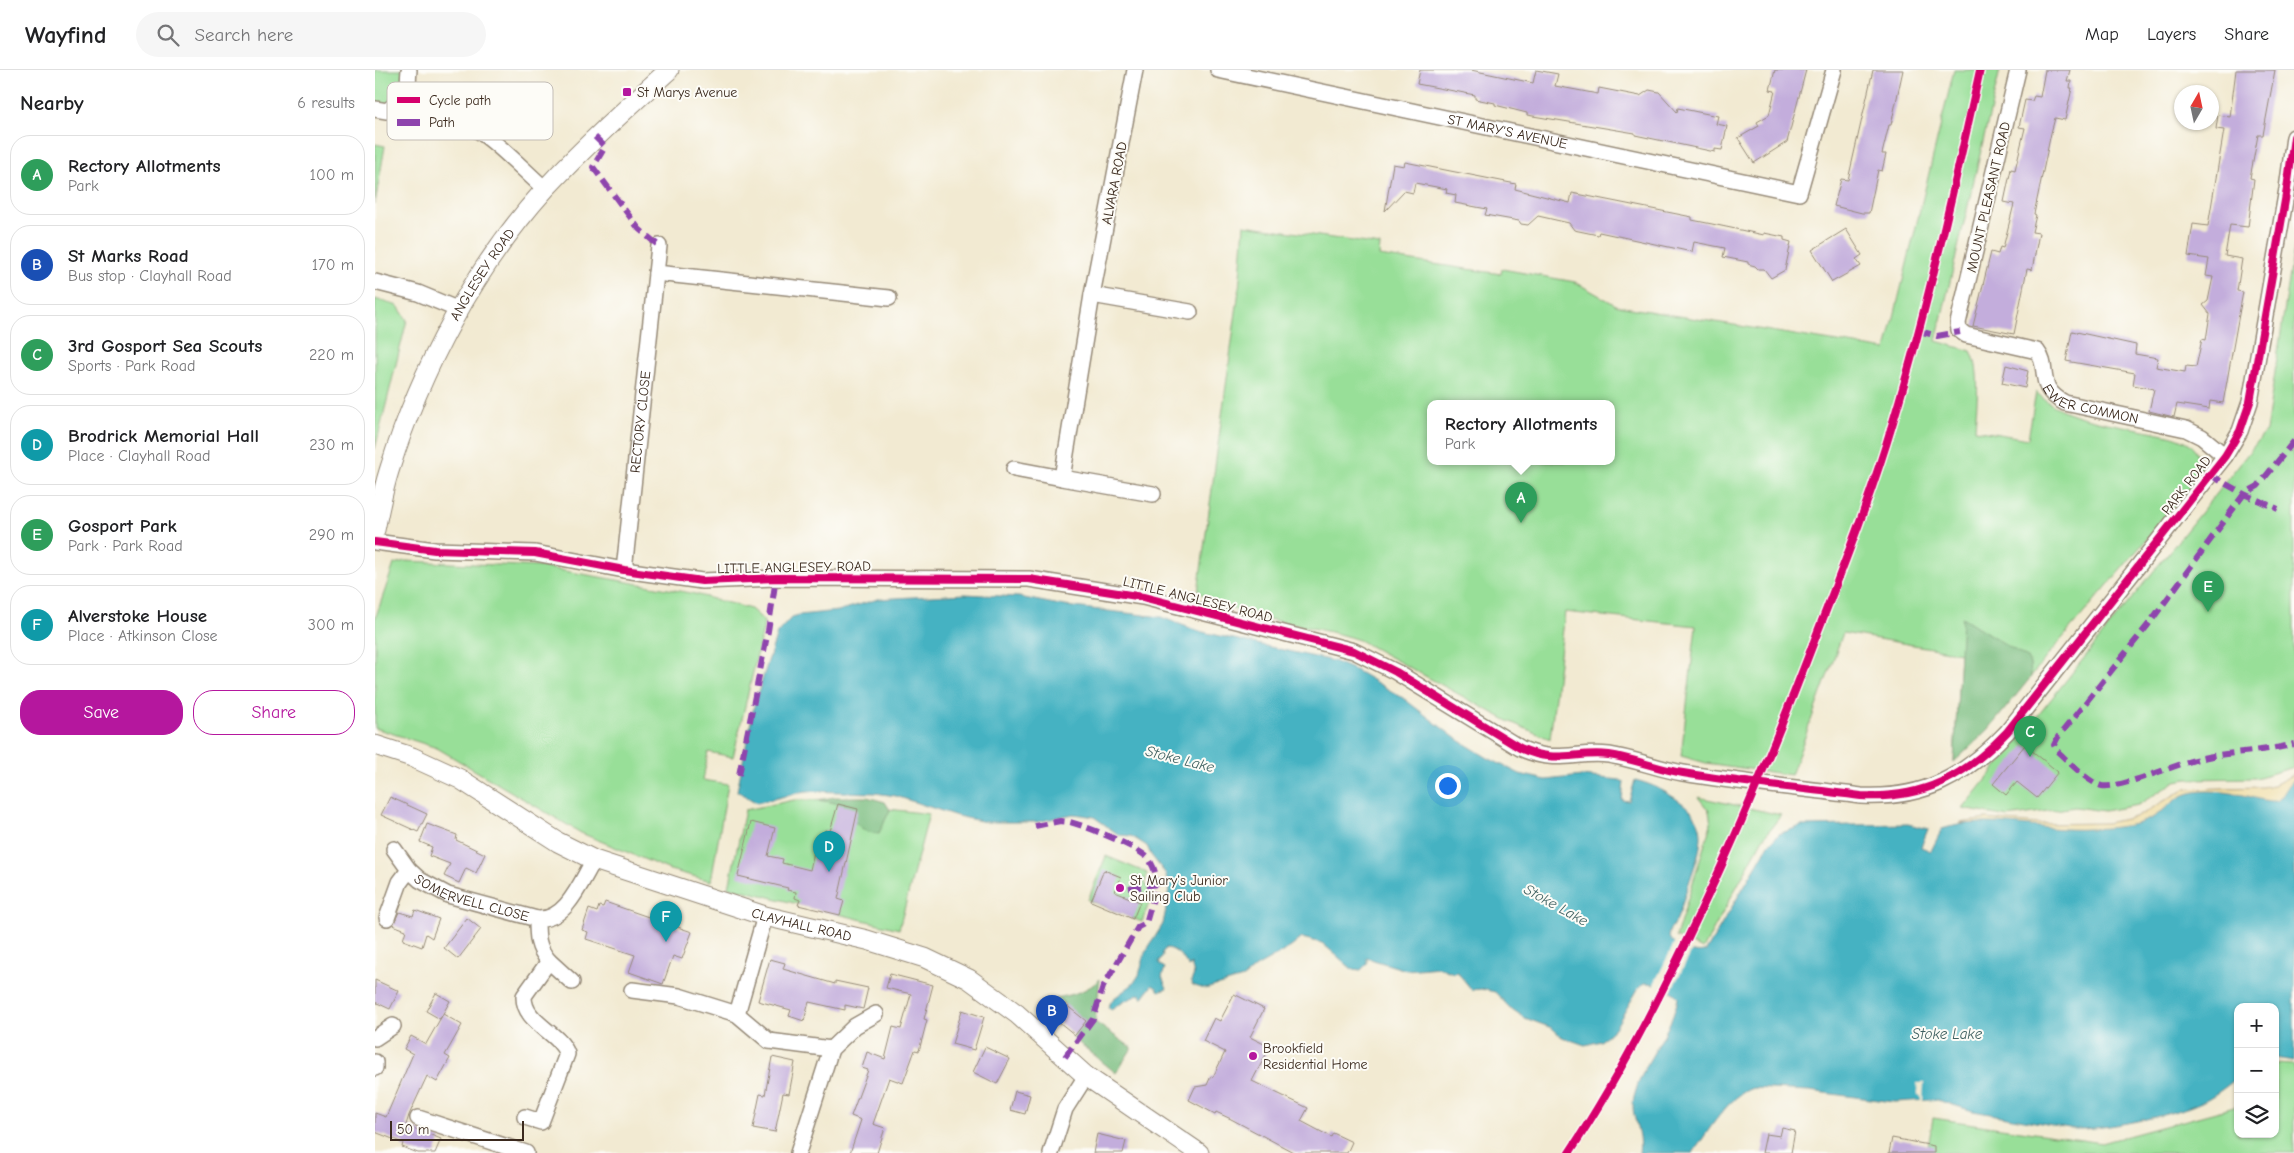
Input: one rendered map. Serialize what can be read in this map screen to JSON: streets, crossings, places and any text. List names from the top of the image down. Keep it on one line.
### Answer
{"streets":{"street":["ST MARY'S AVENUE","ALVARA ROAD","MOUNT PLEASANT ROAD","ANGLESEY ROAD","EWER COMMON","RECTORY CLOSE","PARK ROAD","LITTLE ANGLESEY ROAD","SOMERVELL CLOSE","CLAYHALL ROAD"]},"crossings":[["MOUNT PLEASANT ROAD","EWER COMMON"],["EWER COMMON","PARK ROAD"],["RECTORY CLOSE","LITTLE ANGLESEY ROAD"],["PARK ROAD","LITTLE ANGLESEY ROAD"],["SOMERVELL CLOSE","CLAYHALL ROAD"]],"water":["Stoke Lake"],"places":{"transit":["St Marys Avenue"],"other":["St Mary's Junior Sailing Club","Brookfield Residential Home"]},"legend":["Cycle path","Path"],"scale_bar":"50 m","north":"top","page":{"header":"Wayfind","search":"Search here","nav":["Map","Layers","Share"],"heading":["Nearby","6 results"],"list":[{"mark":"A","name":"Rectory Allotments","note":"Park","value":"100 m"},{"mark":"B","name":"St Marks Road","note":"Bus stop · Clayhall Road","value":"170 m"},{"mark":"C","name":"3rd Gosport Sea Scouts","note":"Sports · Park Road","value":"220 m"},{"mark":"D","name":"Brodrick Memorial Hall","note":"Place · Clayhall Road","value":"230 m"},{"mark":"E","name":"Gosport Park","note":"Park · Park Road","value":"290 m"},{"mark":"F","name":"Alverstoke House","note":"Place · Atkinson Close","value":"300 m"}],"popup":["Rectory Allotments","Park"],"pins":["A","E","C","D","F","B"],"buttons":["Save","Share"],"map_buttons":["+","−"],"scale":"50 m"}}
